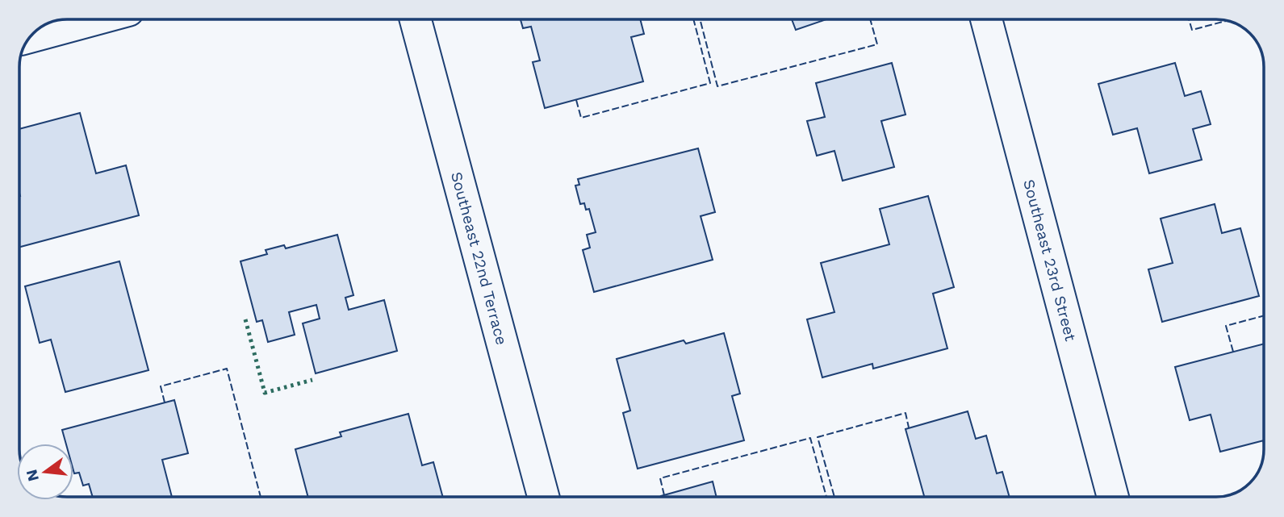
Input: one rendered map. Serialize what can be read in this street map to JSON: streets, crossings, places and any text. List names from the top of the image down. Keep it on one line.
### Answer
{"streets":{"street":["Southeast 22nd Terrace","Southeast 23rd Street"]},"north":"left"}
